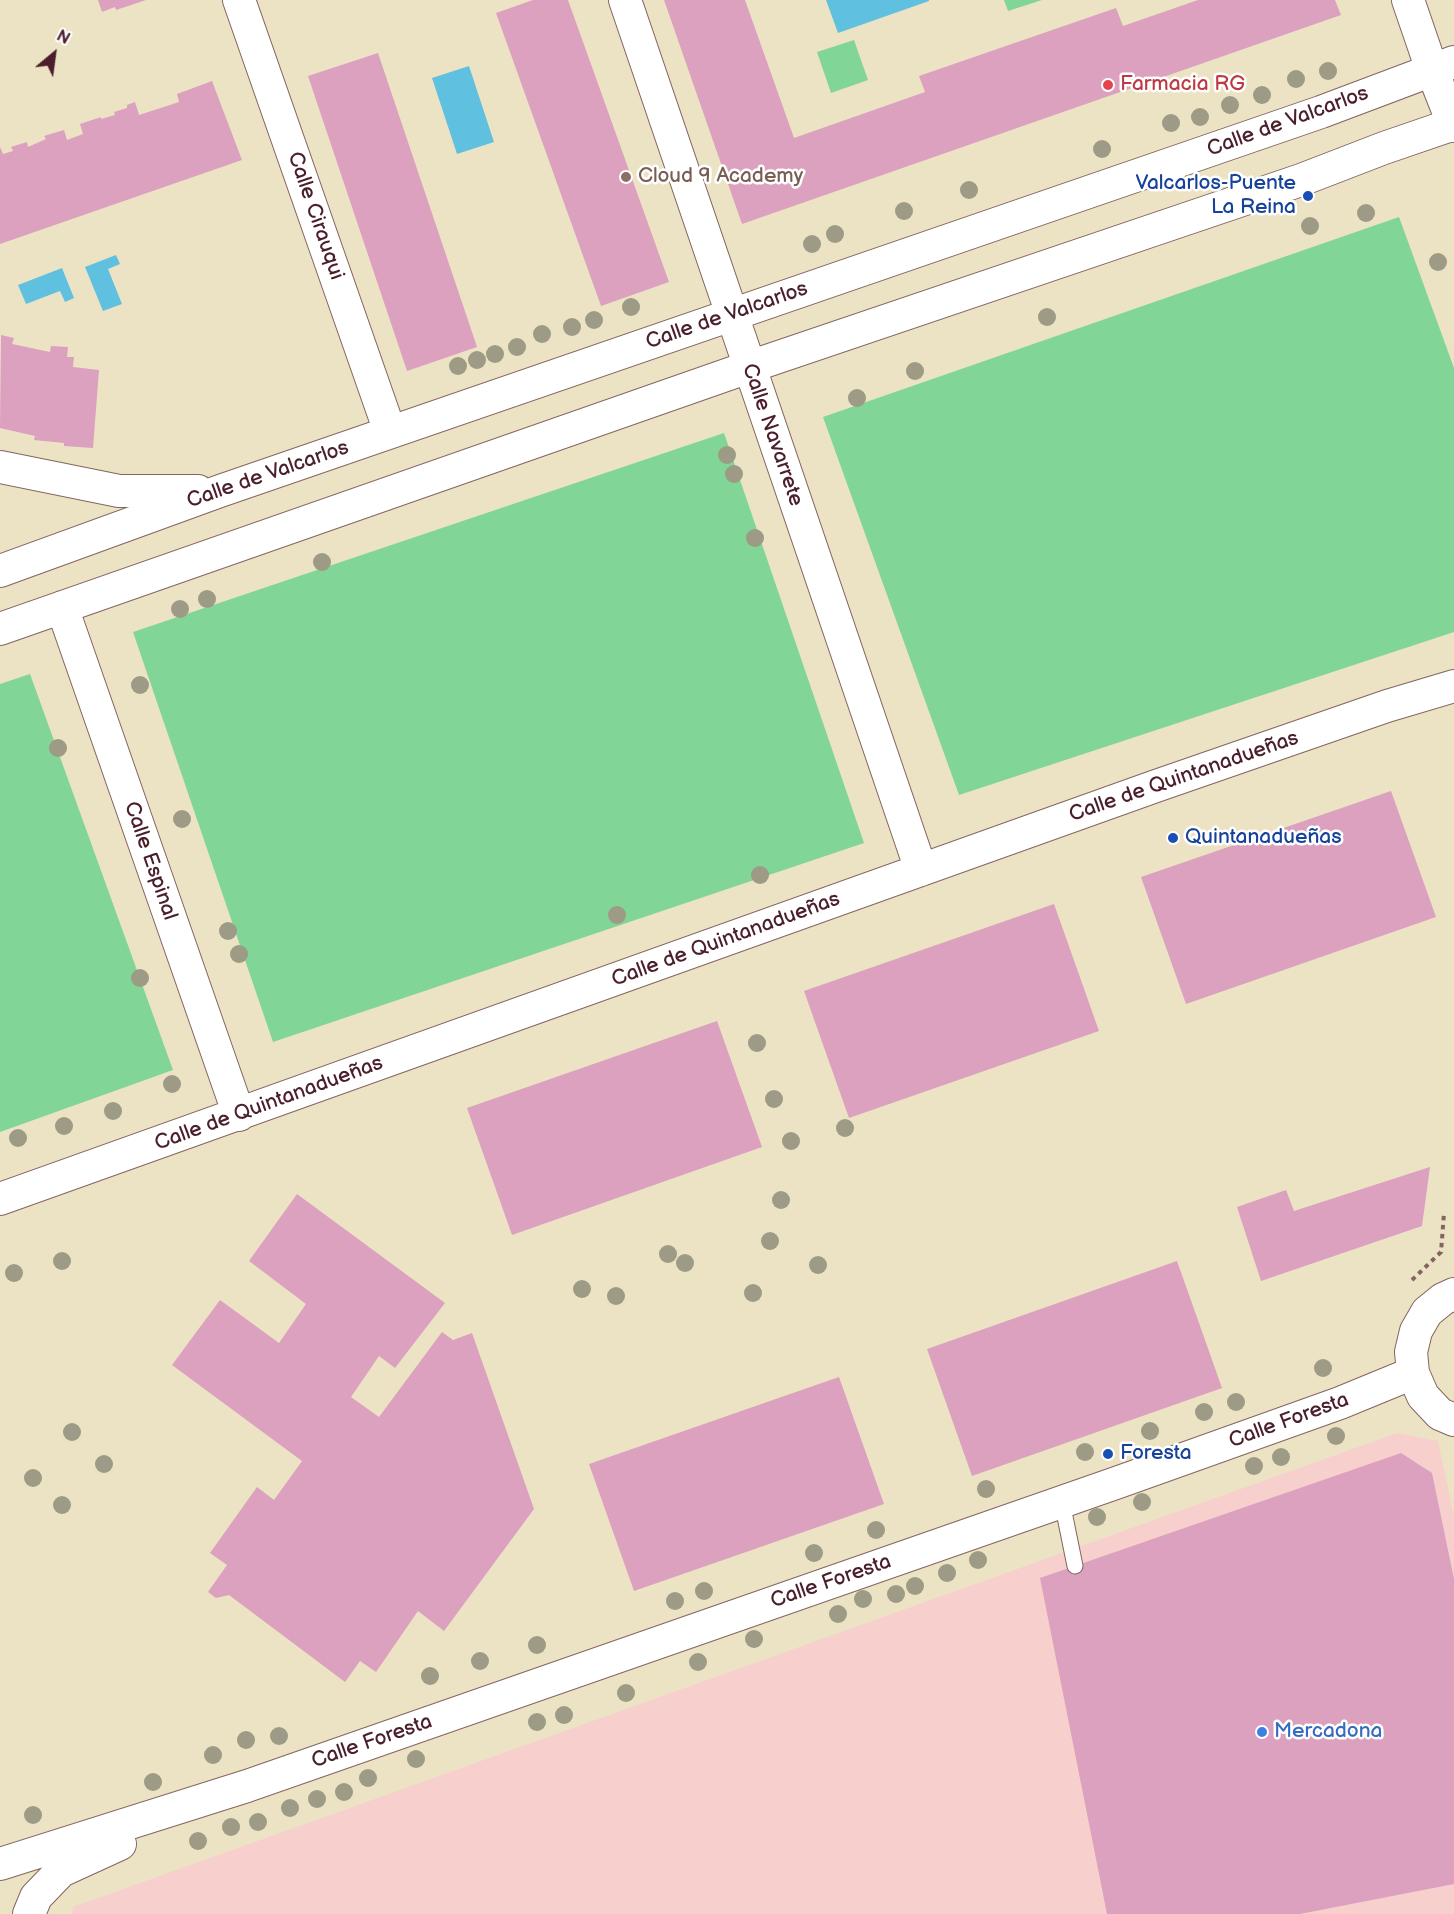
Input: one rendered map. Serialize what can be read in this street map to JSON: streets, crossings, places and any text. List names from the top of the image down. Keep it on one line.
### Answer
{"streets":{"street":["Calle de Valcarlos","Calle Cirauqui","Calle Navarrete","Calle de Quintanadueñas","Calle Espinal","Calle Foresta"]},"crossings":[["Calle de Valcarlos","Calle Cirauqui"],["Calle de Valcarlos","Calle Navarrete"],["Calle Navarrete","Calle de Quintanadueñas"],["Calle de Quintanadueñas","Calle Espinal"]],"places":["Farmacia RG","Cloud 9 Academy","Valcarlos-Puente La Reina","Quintanadueñas","Foresta","Mercadona"],"north":"top right"}
